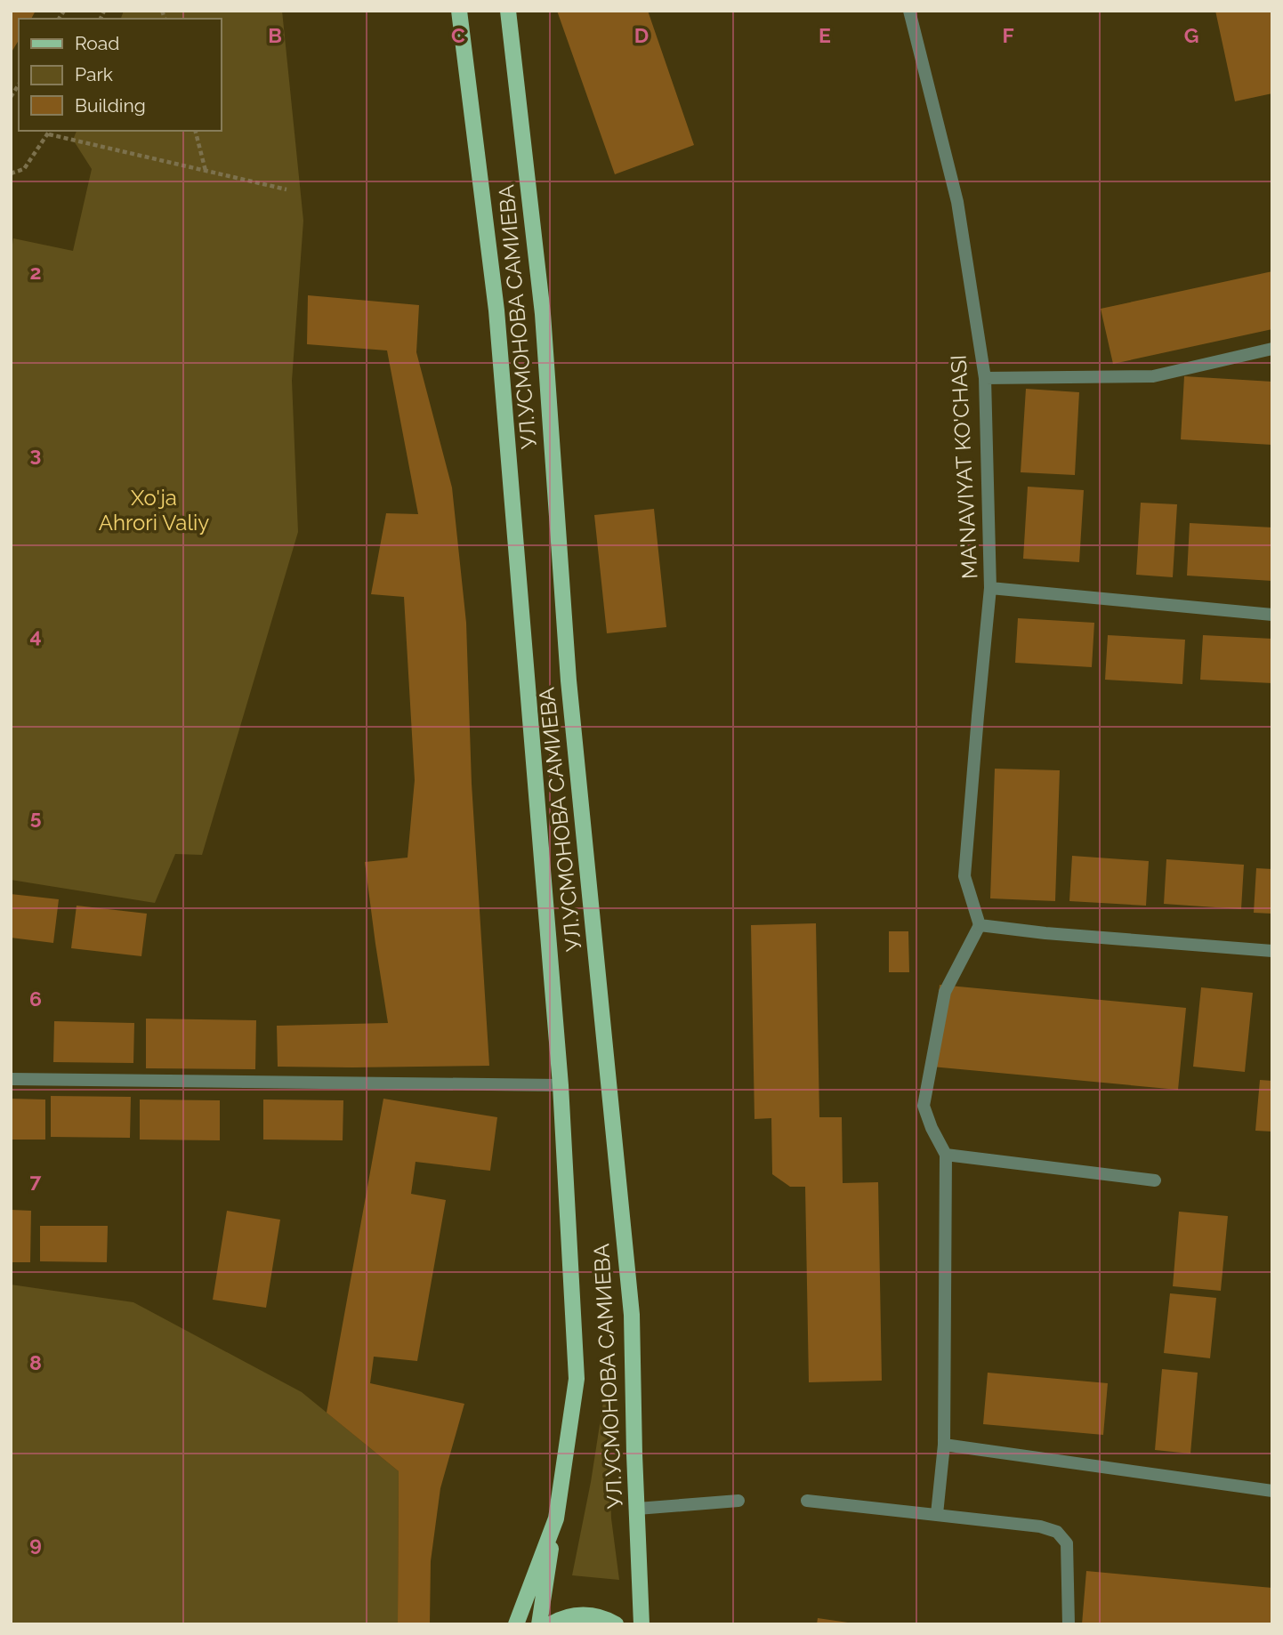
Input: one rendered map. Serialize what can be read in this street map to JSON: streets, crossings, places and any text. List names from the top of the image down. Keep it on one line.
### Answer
{"streets":{"main road":["УЛ.УСМОНОВА САМИЕВА"],"street":["MA'NAVIYAT KO'CHASI"]},"parks":["Xo'ja Ahrori Valiy"],"legend":["Road","Park","Building"],"grid":{"columns":["B","C","D","E","F","G"],"rows":["2","3","4","5","6","7","8","9"]}}
